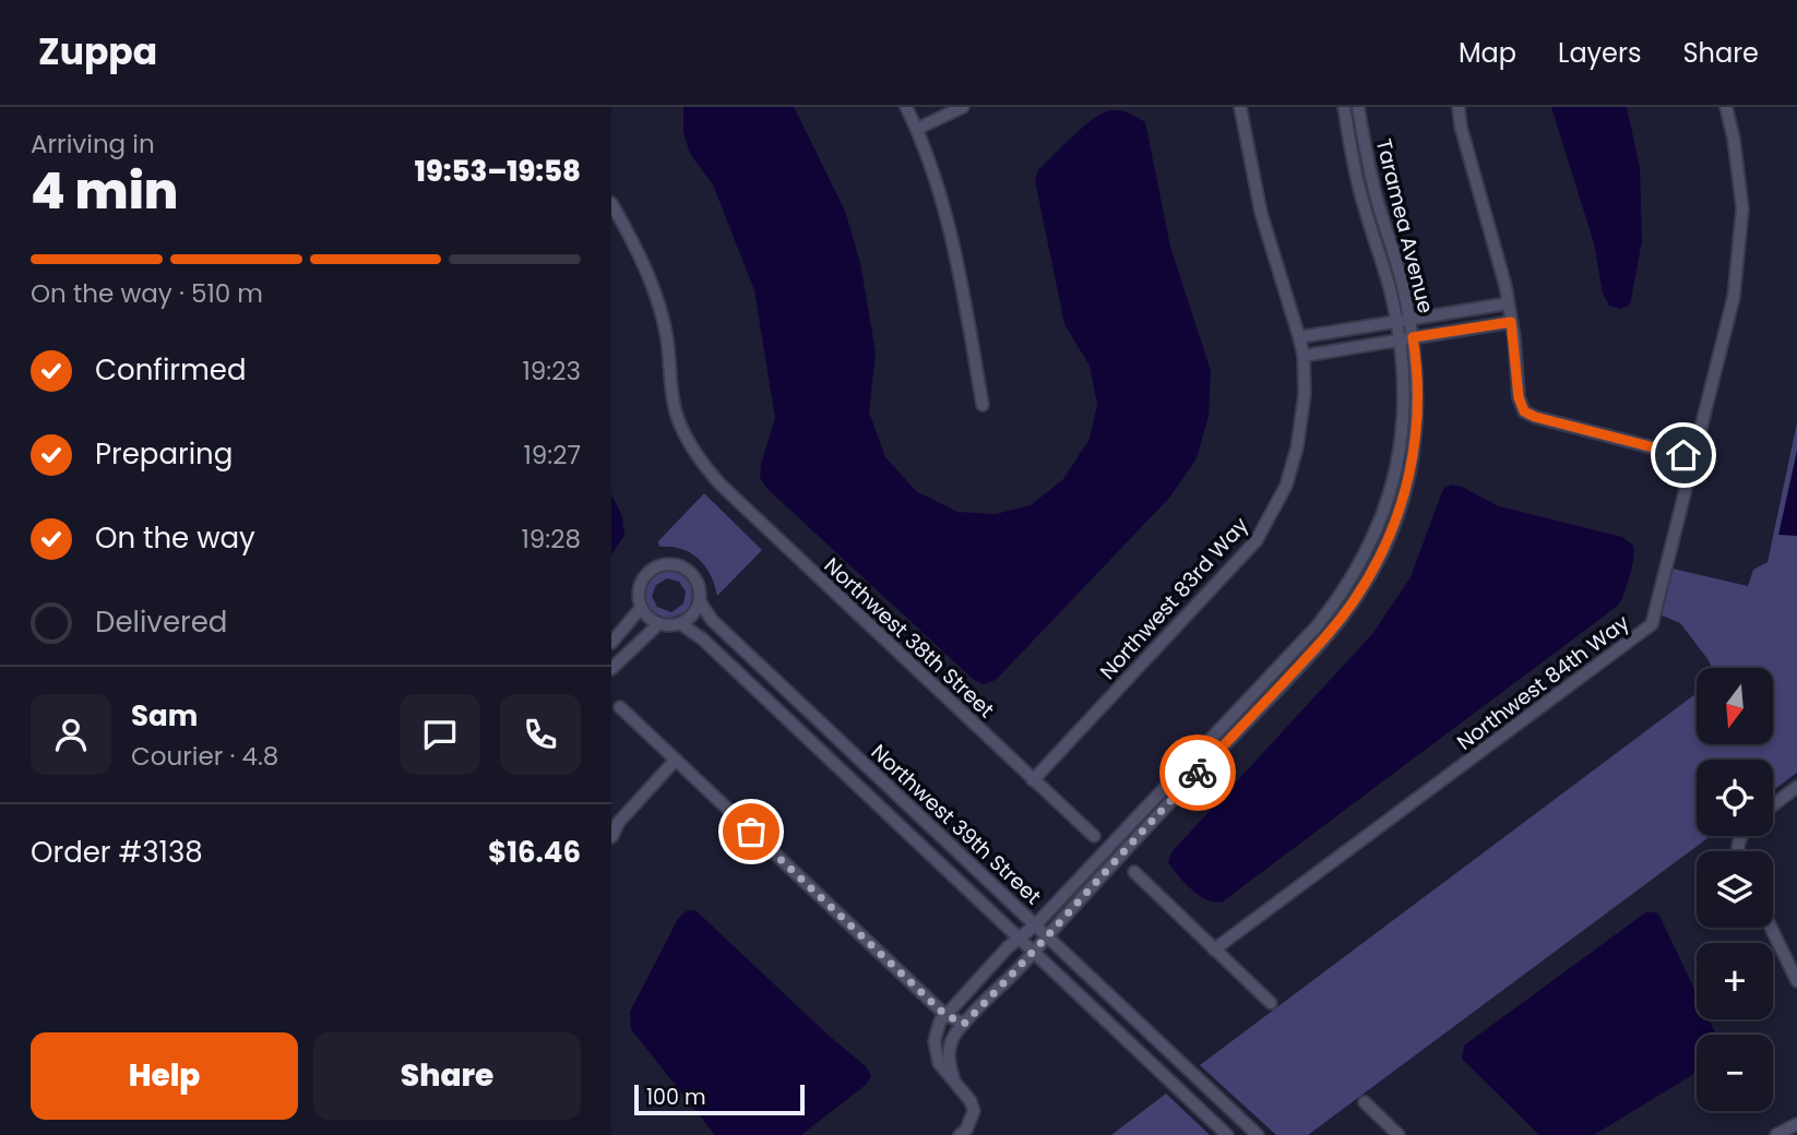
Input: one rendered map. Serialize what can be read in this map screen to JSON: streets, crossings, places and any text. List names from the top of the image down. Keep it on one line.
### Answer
{"streets":{"street":["Taramea Avenue","Northwest 83rd Way","Northwest 38th Street","Northwest 84th Way","Northwest 39th Street"]},"crossings":[["Taramea Avenue","Northwest 39th Street"],["Northwest 83rd Way","Northwest 38th Street"]],"scale_bar":"100 m","north":"bottom","page":{"header":"Zuppa","nav":["Map","Layers","Share"],"heading":["4 min","Arriving in","19:53–19:58"],"panel":["Sam","Courier · 4.8","Order #3138","$16.46"],"bar":"On the way · 510 m","list":[["Confirmed","19:23"],["Preparing","19:27"],["On the way","19:28"],"Delivered"],"map_buttons":["+","−"],"buttons":["Help","Share"],"scale":"100 m"}}
